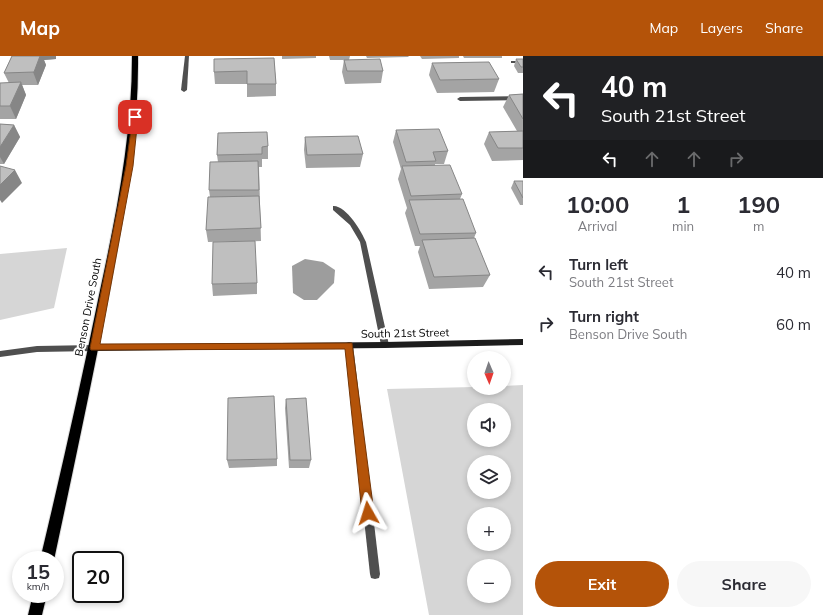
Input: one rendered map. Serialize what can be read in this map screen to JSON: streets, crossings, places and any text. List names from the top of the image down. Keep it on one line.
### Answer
{"streets":{"main road":["Benson Drive South"],"street":["South 21st Street"]},"crossings":[["Benson Drive South","South 21st Street"]],"north":"bottom","page":{"header":"Map","nav":["Map","Layers","Share"],"turn":["40 m","South 21st Street"],"eta":["10:00","Arrival","1","min","190","m"],"list":[{"name":"Turn left","note":"South 21st Street","value":"40 m"},{"name":"Turn right","note":"Benson Drive South","value":"60 m"}],"map_buttons":["+","−"],"speed":"15 km/h","limit":"20","buttons":["Exit","Share"]}}
